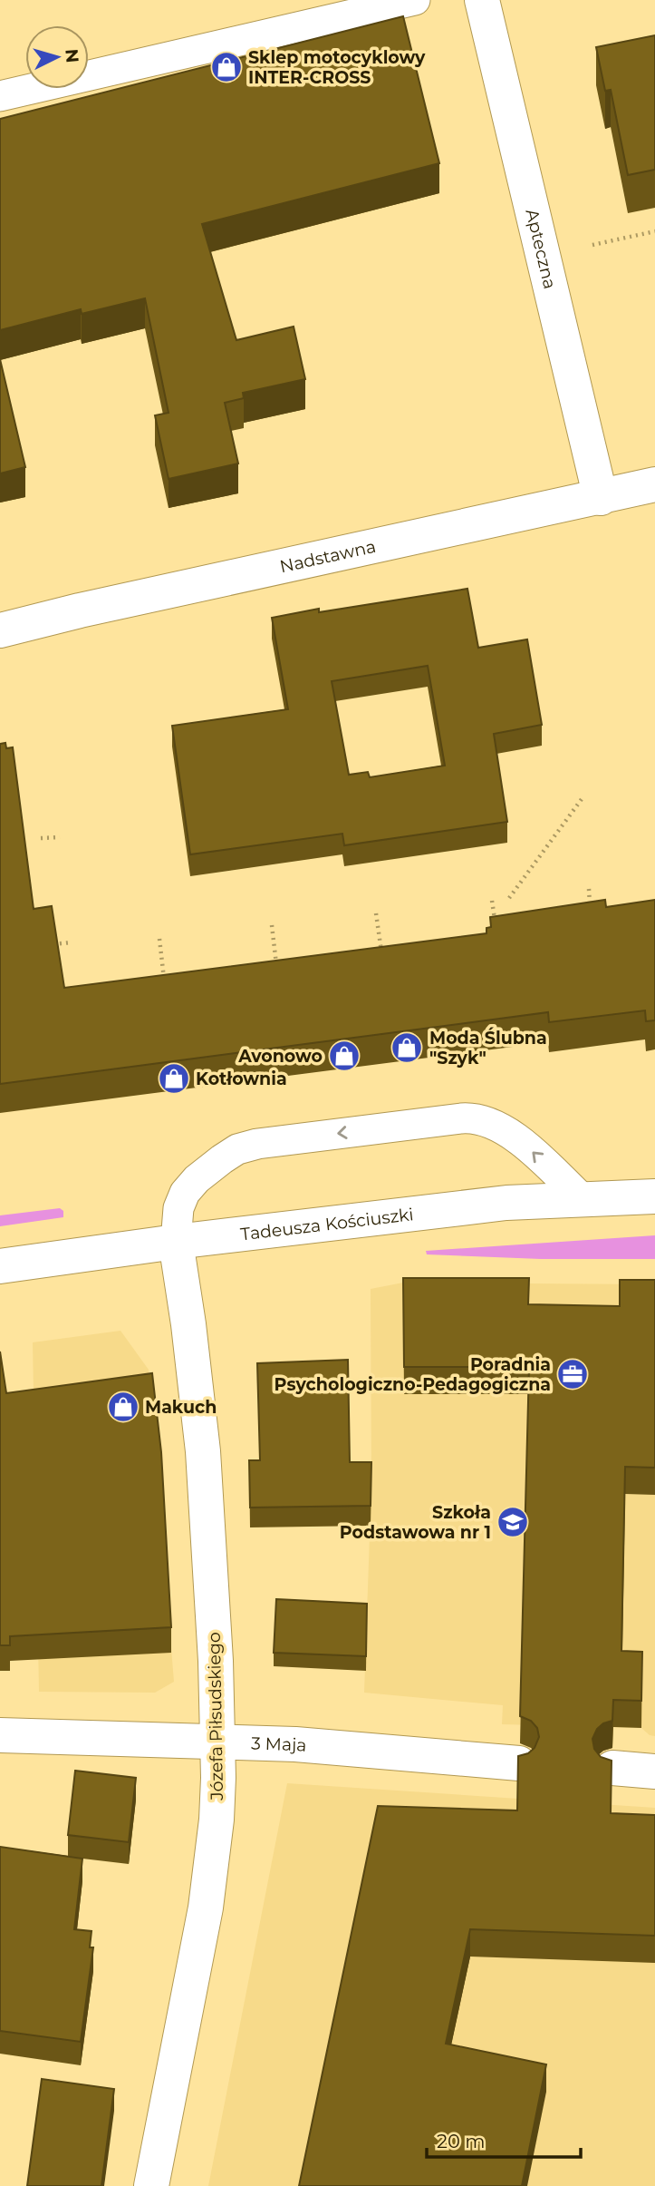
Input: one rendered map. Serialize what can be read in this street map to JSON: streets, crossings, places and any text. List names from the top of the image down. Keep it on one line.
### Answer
{"streets":{"street":["Apteczna","Nadstawna","Tadeusza Kościuszki","Józefa Piłsudskiego","3 Maja"]},"crossings":[["Apteczna","Nadstawna"],["Tadeusza Kościuszki","Józefa Piłsudskiego"],["Józefa Piłsudskiego","3 Maja"]],"places":{"shop":["Sklep motocyklowy INTER-CROSS","Moda Ślubna \"Szyk\"","Avonowo","Kotłownia","Makuch"],"office":["Poradnia Psychologiczno-Pedagogiczna"],"school or university":["Szkoła Podstawowa nr 1"]},"scale_bar":"20 m","north":"right"}
